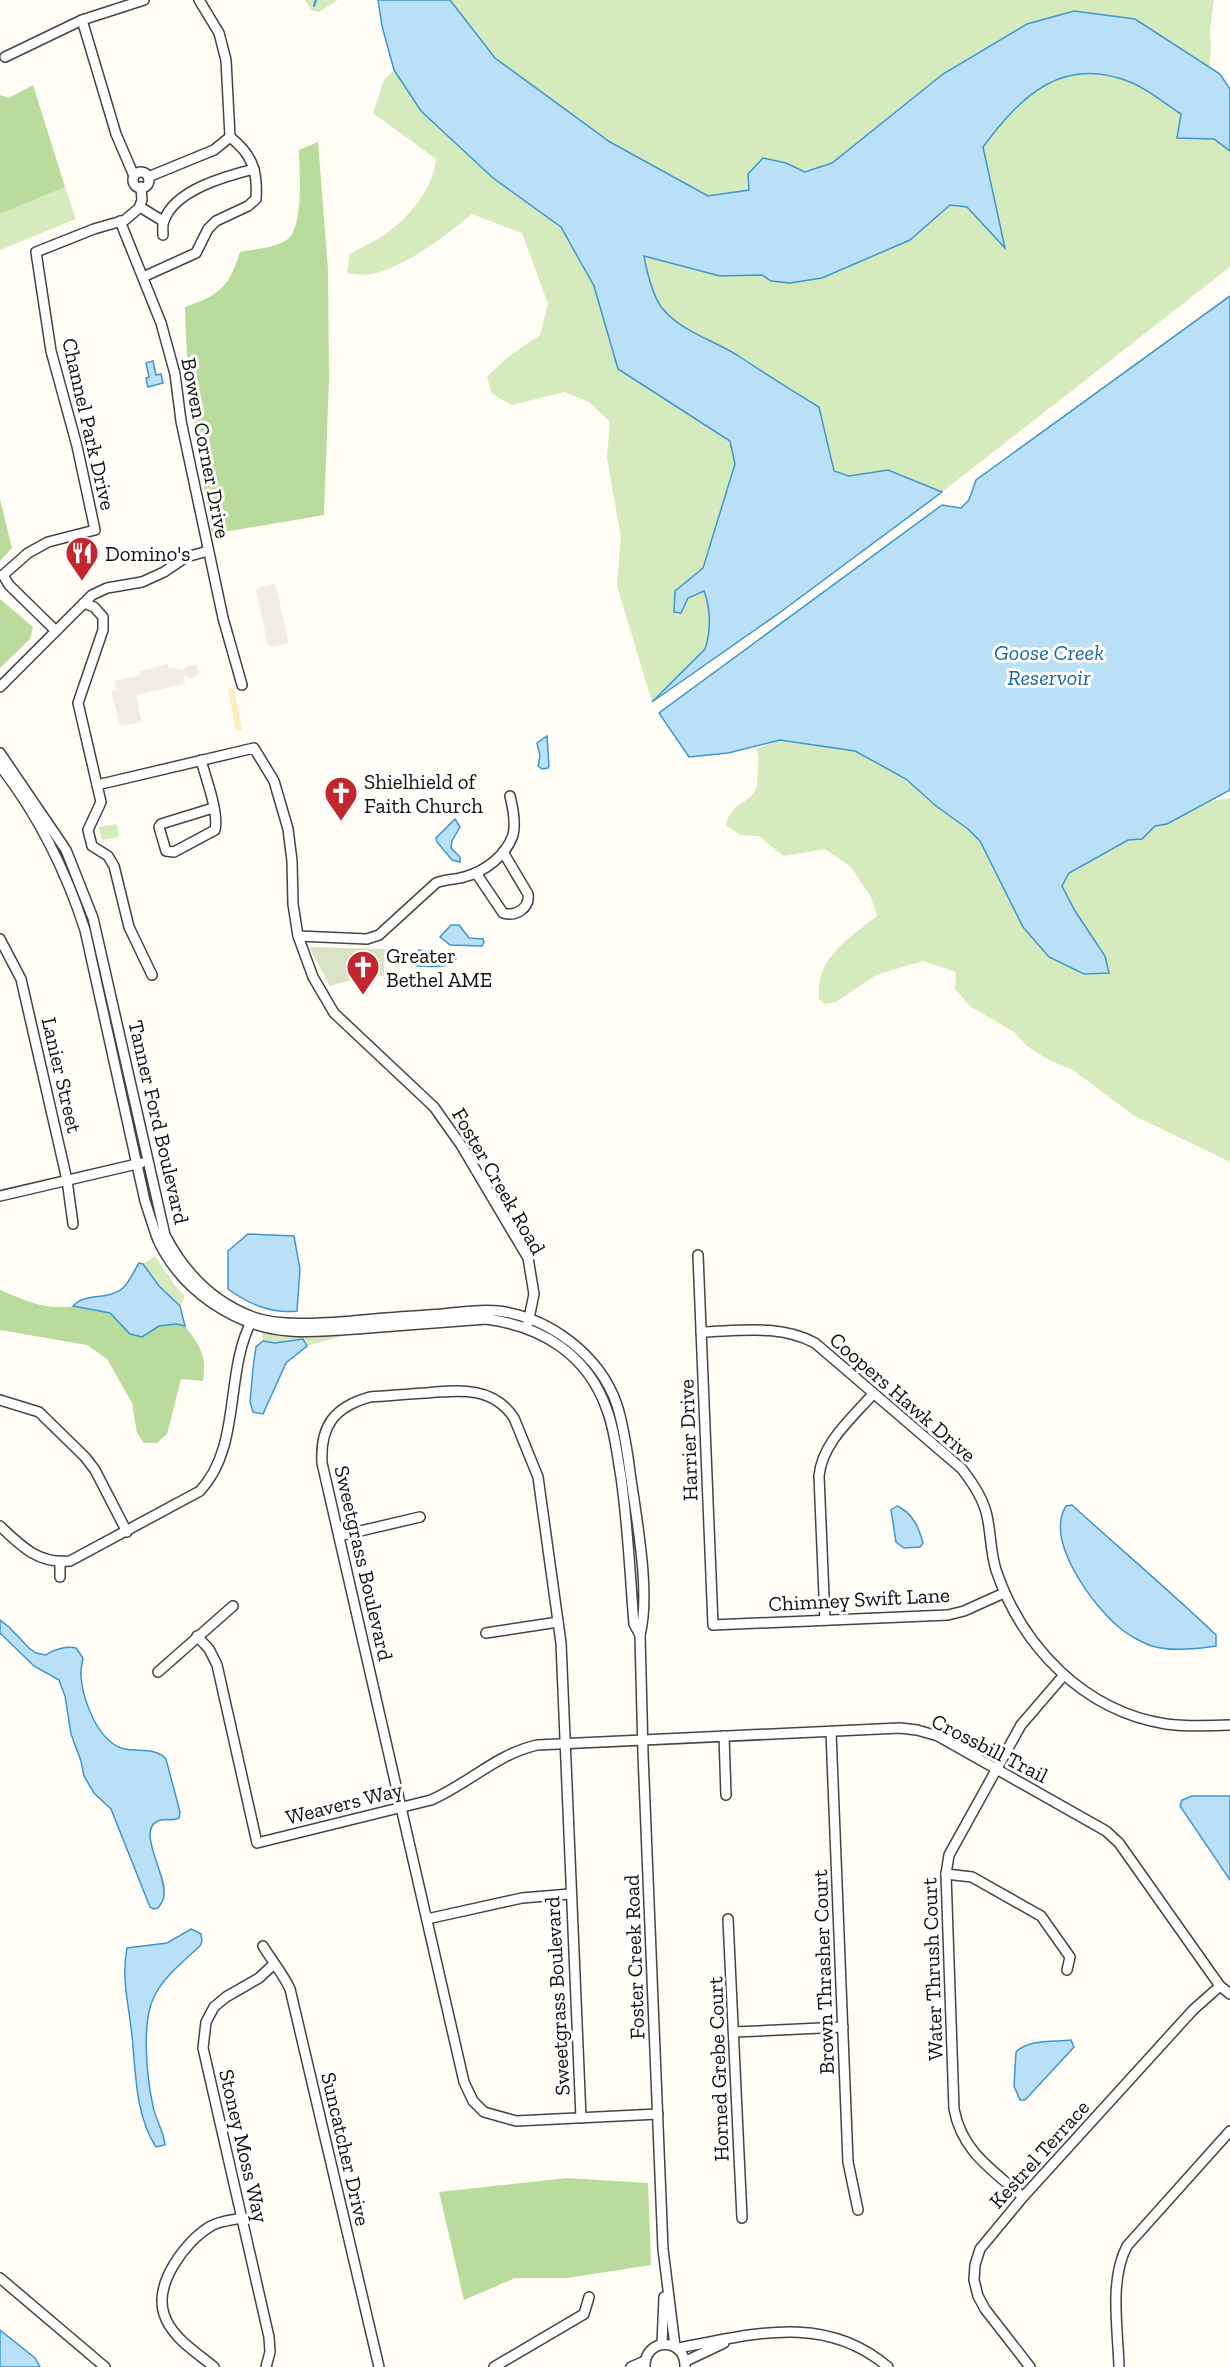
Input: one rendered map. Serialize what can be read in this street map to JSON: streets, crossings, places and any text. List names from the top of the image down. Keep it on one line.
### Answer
{"streets":{"street":["Channel Park Drive","Bowen Corner Drive","Lanier Street","Tanner Ford Boulevard","Foster Creek Road","Coopers Hawk Drive","Harrier Drive","Sweetgrass Boulevard","Chimney Swift Lane","Crossbill Trail","Weavers Way","Water Thrush Court","Brown Thrasher Court","Horned Grebe Court","Stoney Moss Way","Suncatcher Drive","Kestrel Terrace"]},"crossings":[["Channel Park Drive","Bowen Corner Drive"],["Tanner Ford Boulevard","Foster Creek Road"],["Foster Creek Road","Sweetgrass Boulevard"],["Foster Creek Road","Crossbill Trail"],["Foster Creek Road","Weavers Way"],["Coopers Hawk Drive","Harrier Drive"],["Coopers Hawk Drive","Chimney Swift Lane"],["Coopers Hawk Drive","Water Thrush Court"],["Harrier Drive","Chimney Swift Lane"],["Sweetgrass Boulevard","Weavers Way"],["Crossbill Trail","Weavers Way"],["Crossbill Trail","Water Thrush Court"],["Crossbill Trail","Brown Thrasher Court"],["Crossbill Trail","Kestrel Terrace"],["Water Thrush Court","Kestrel Terrace"],["Stoney Moss Way","Suncatcher Drive"]],"water":["Goose Creek Reservoir"],"places":{"restaurant":["Domino's"],"church":["Shielhield of Faith Church","Greater Bethel AME"]}}
